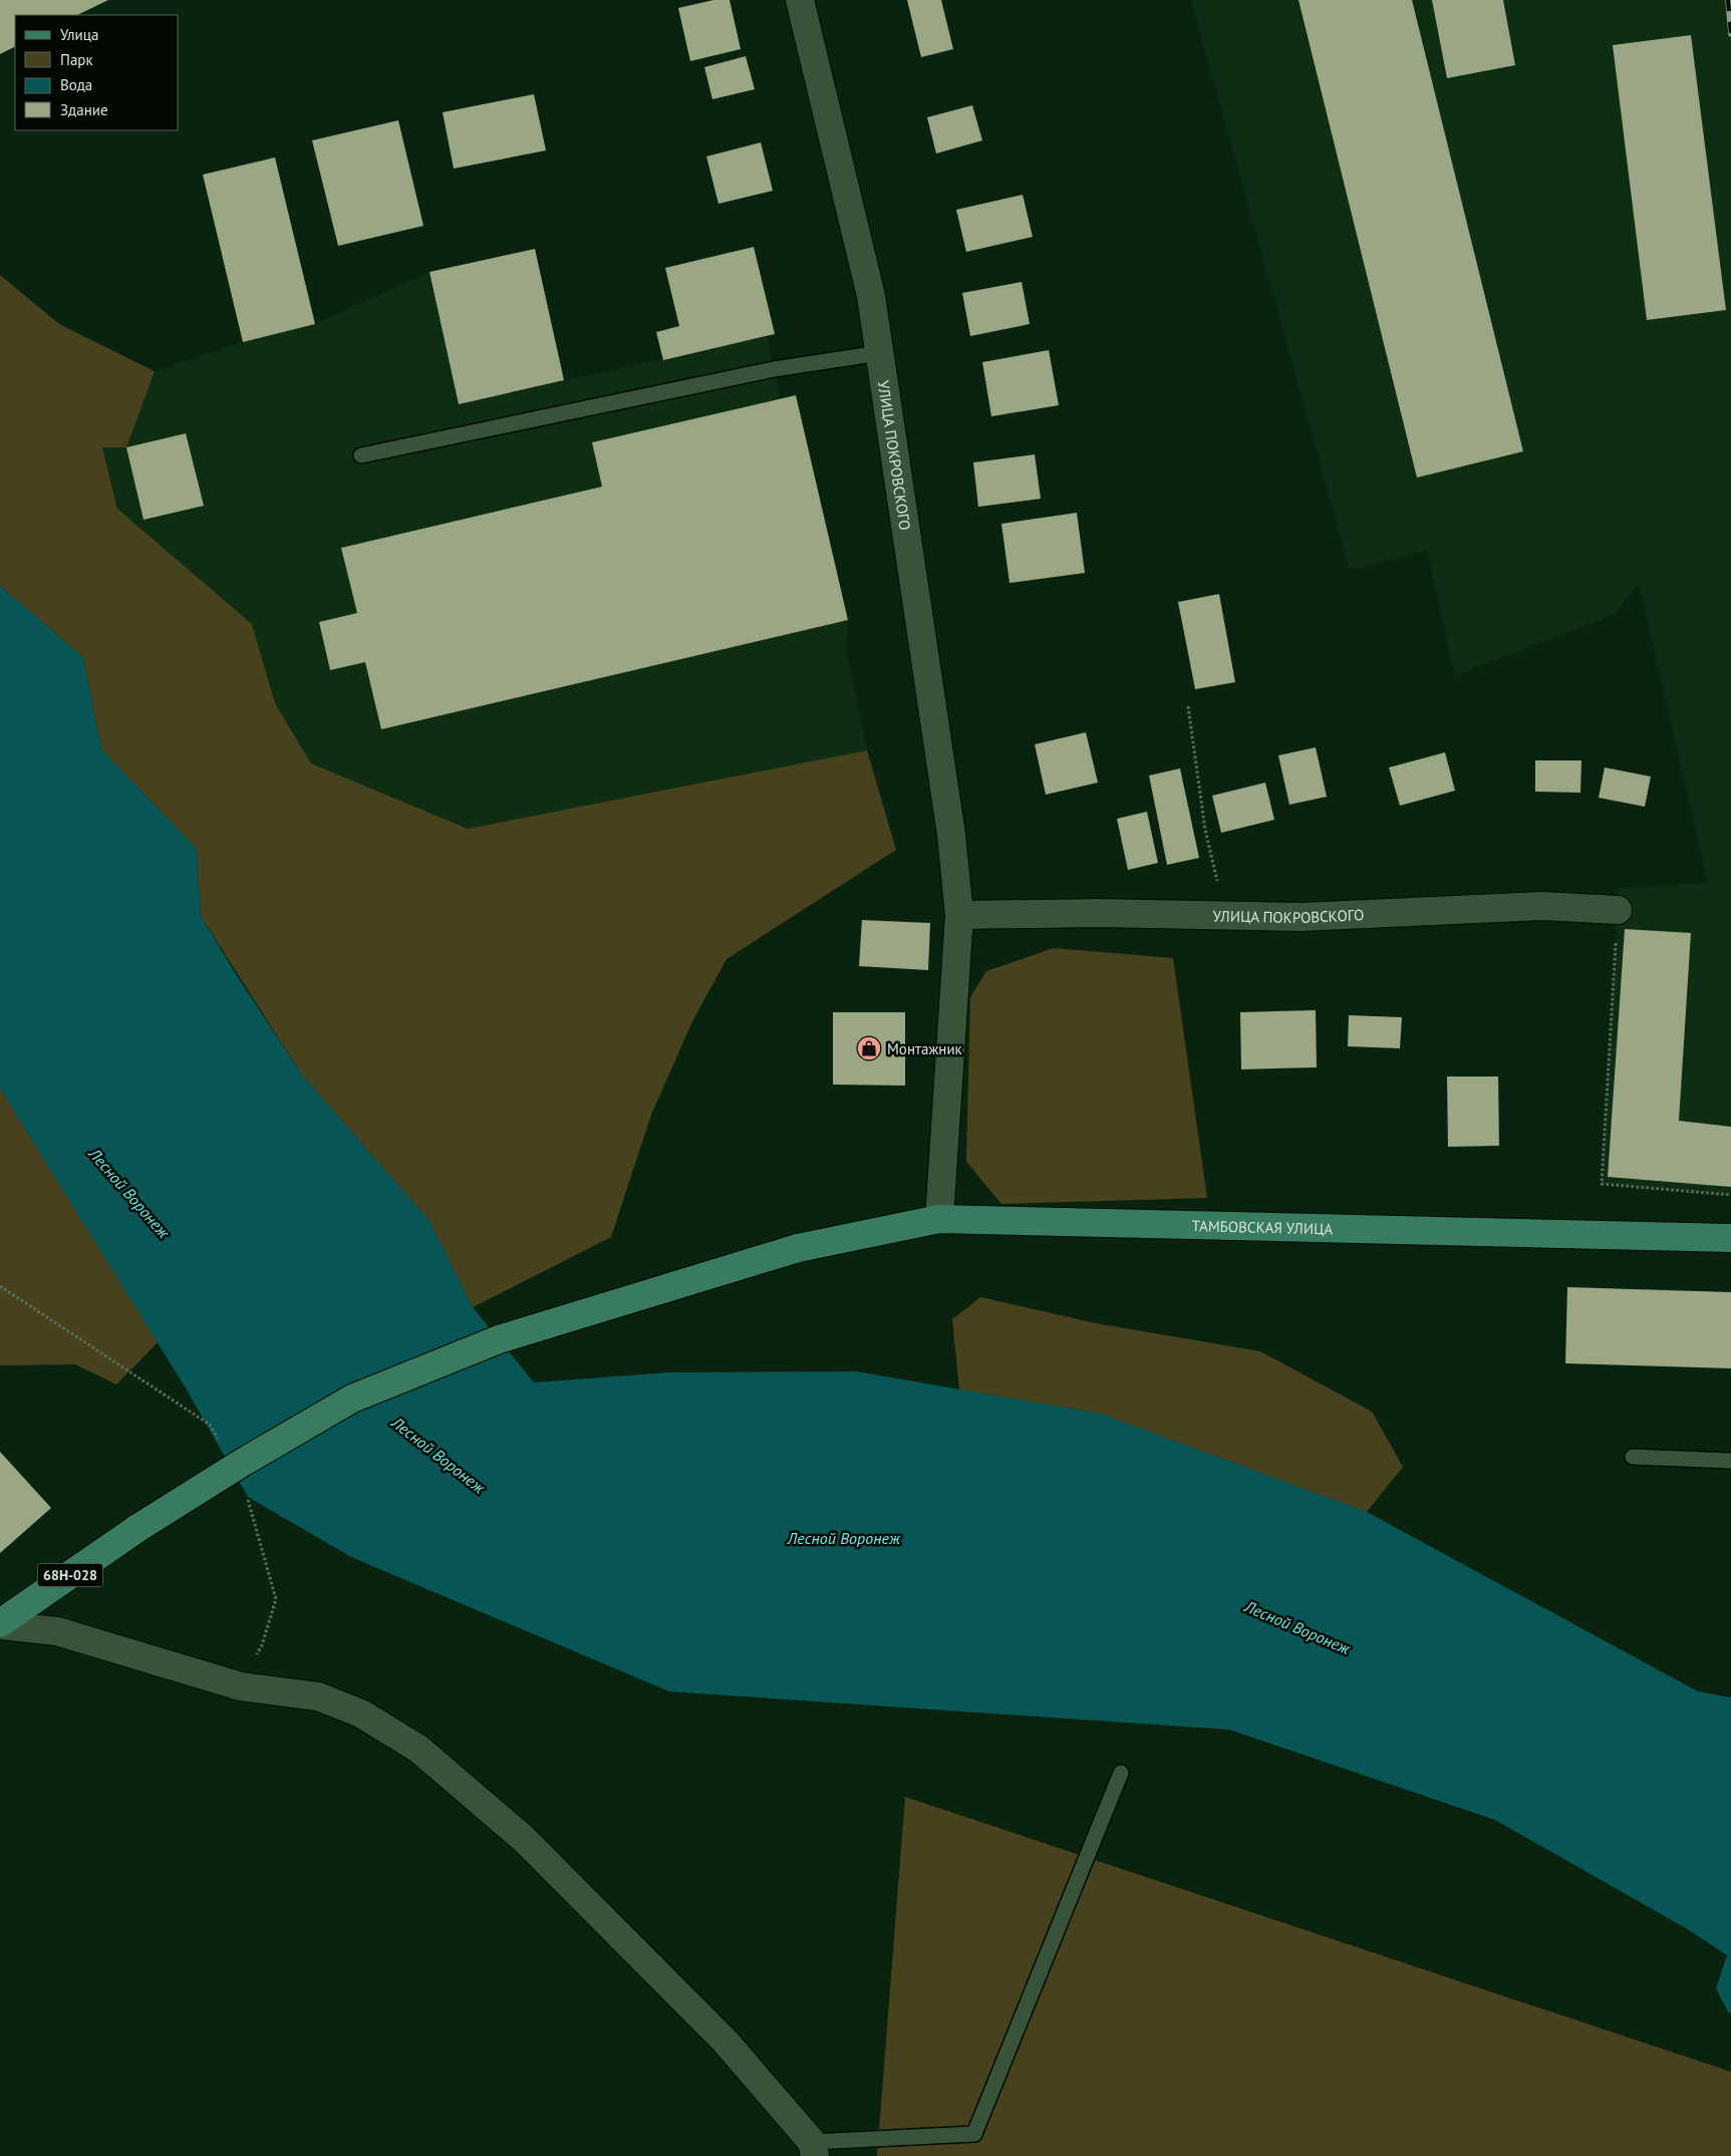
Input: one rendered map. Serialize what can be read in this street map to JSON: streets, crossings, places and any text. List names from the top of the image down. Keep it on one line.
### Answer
{"streets":{"main road":["ТАМБОВСКАЯ УЛИЦА","68Н-028"],"street":["УЛИЦА ПОКРОВСКОГО"]},"crossings":[["УЛИЦА ПОКРОВСКОГО","ТАМБОВСКАЯ УЛИЦА"]],"water":["Лесной Воронеж"],"places":{"shop":["Монтажник"]},"legend":["Улица","Парк","Вода","Здание"]}
